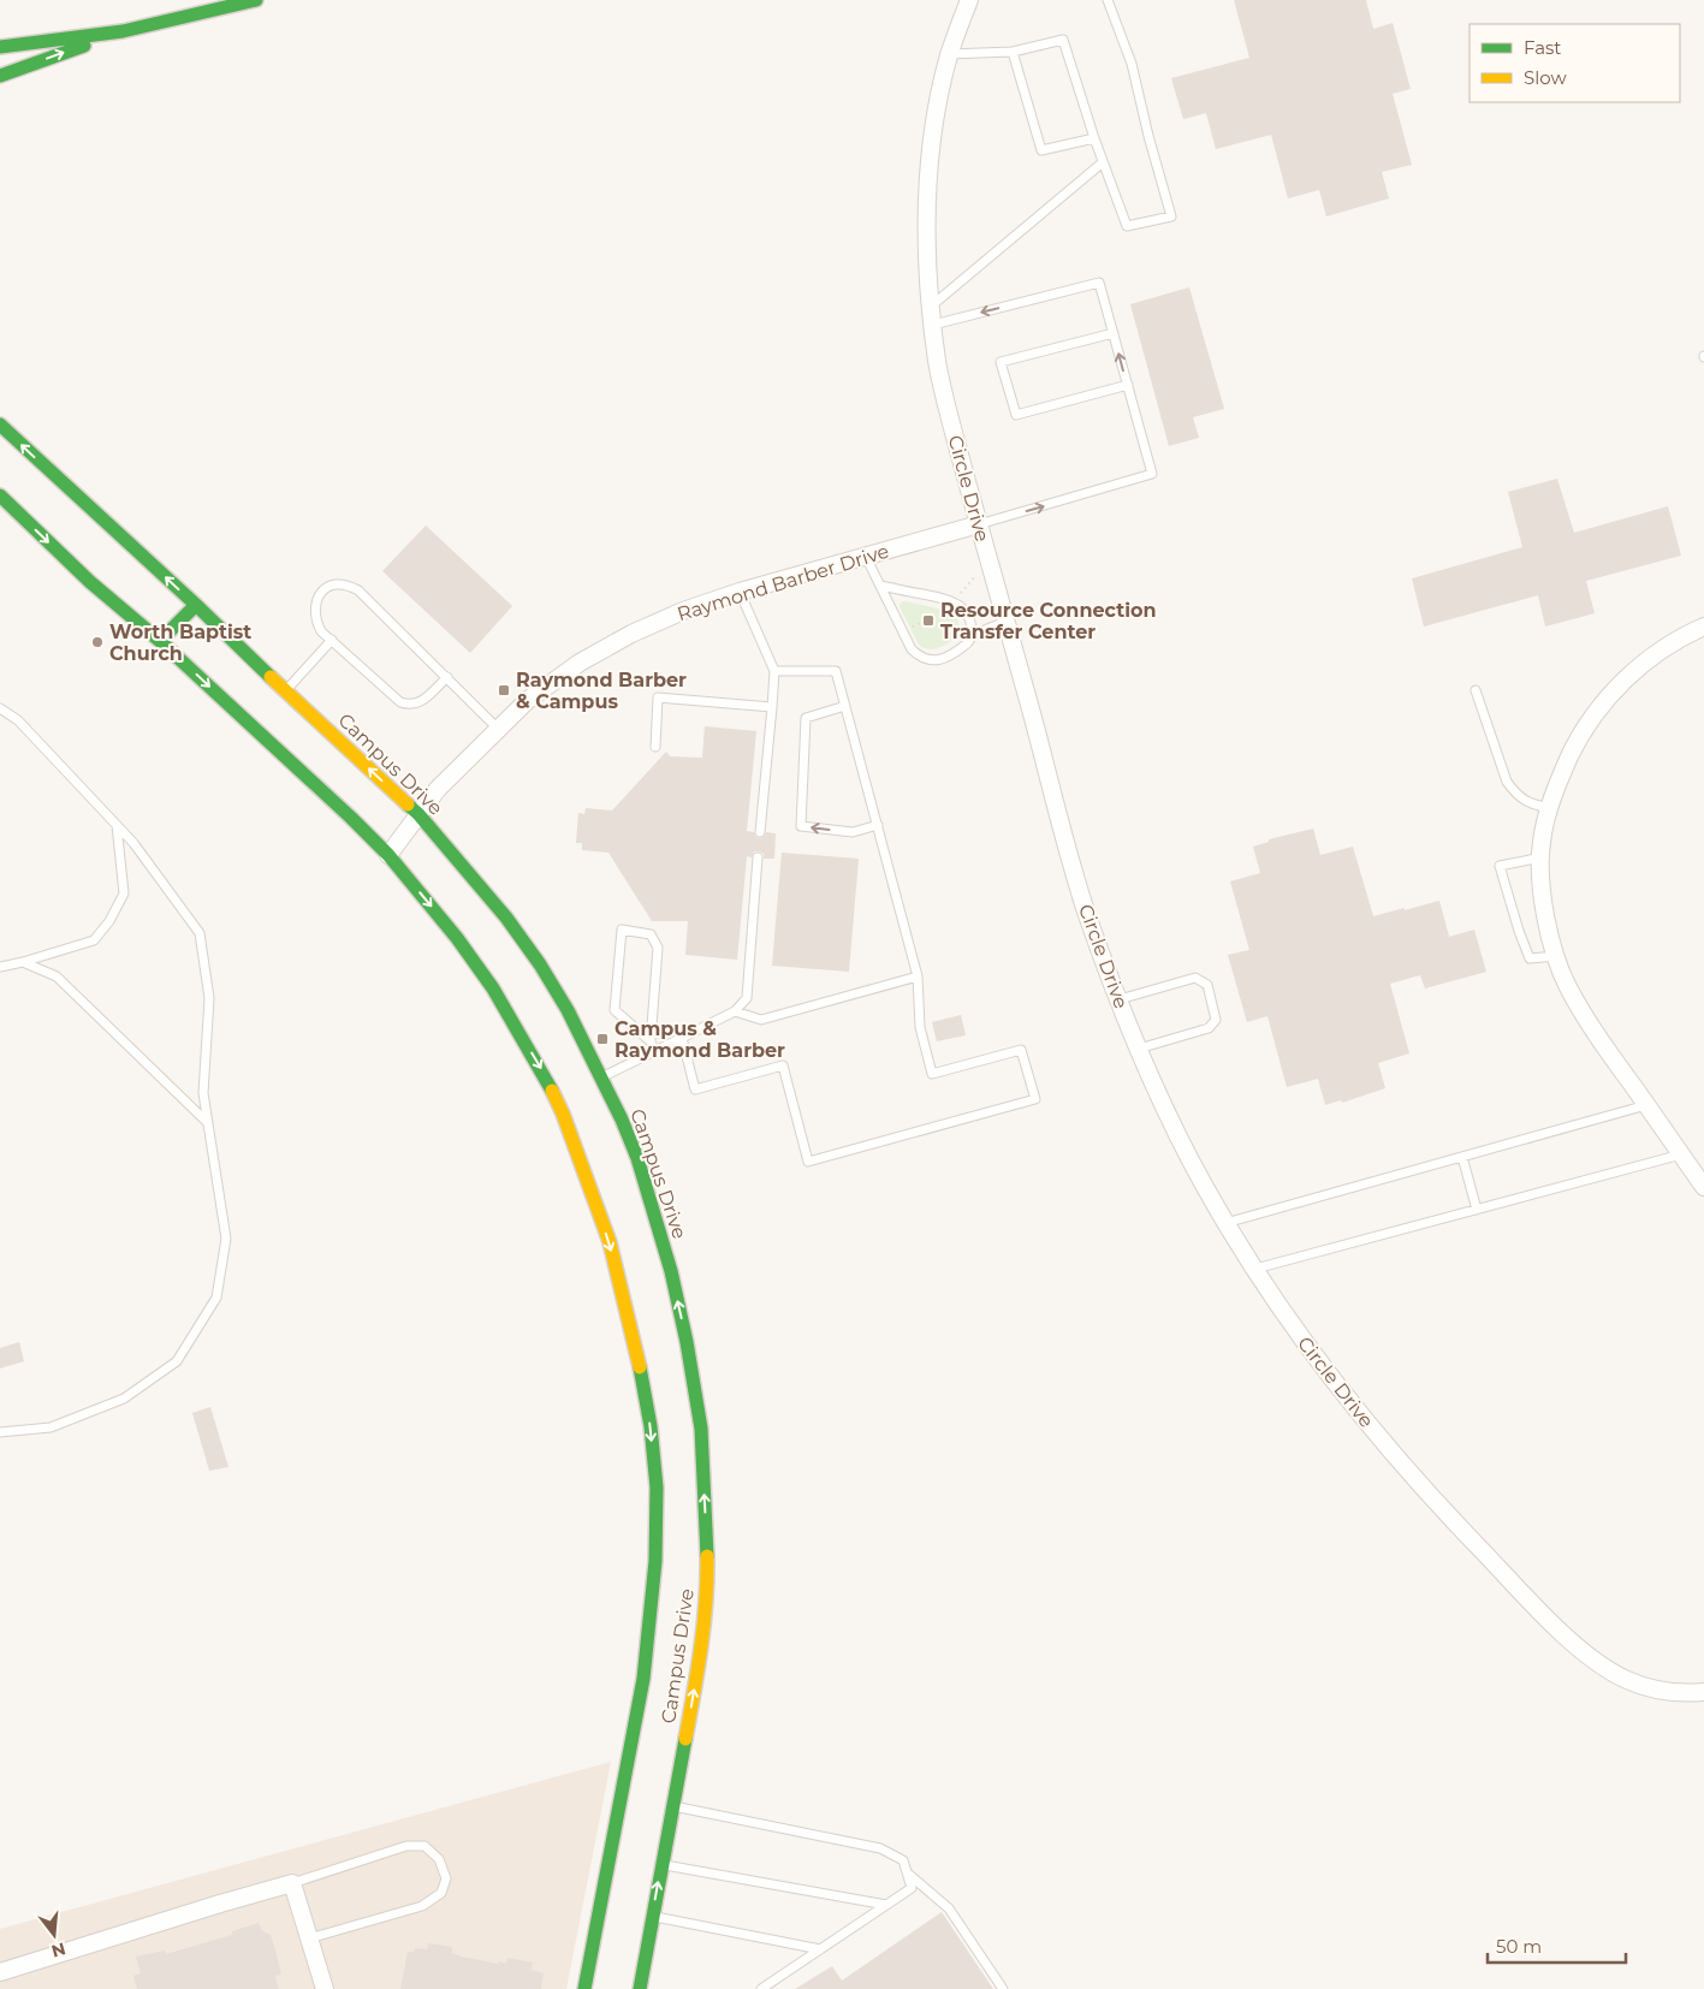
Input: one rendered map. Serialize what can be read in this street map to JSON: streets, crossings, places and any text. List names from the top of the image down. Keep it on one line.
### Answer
{"streets":{"main road":["Campus Drive"],"street":["Circle Drive","Raymond Barber Drive"]},"crossings":[["Circle Drive","Raymond Barber Drive"],["Raymond Barber Drive","Campus Drive"]],"places":{"transit":["Resource Connection Transfer Center","Raymond Barber & Campus","Campus & Raymond Barber"],"other":["Worth Baptist Church"]},"legend":["Fast","Slow"],"scale_bar":"50 m","north":"bottom"}
